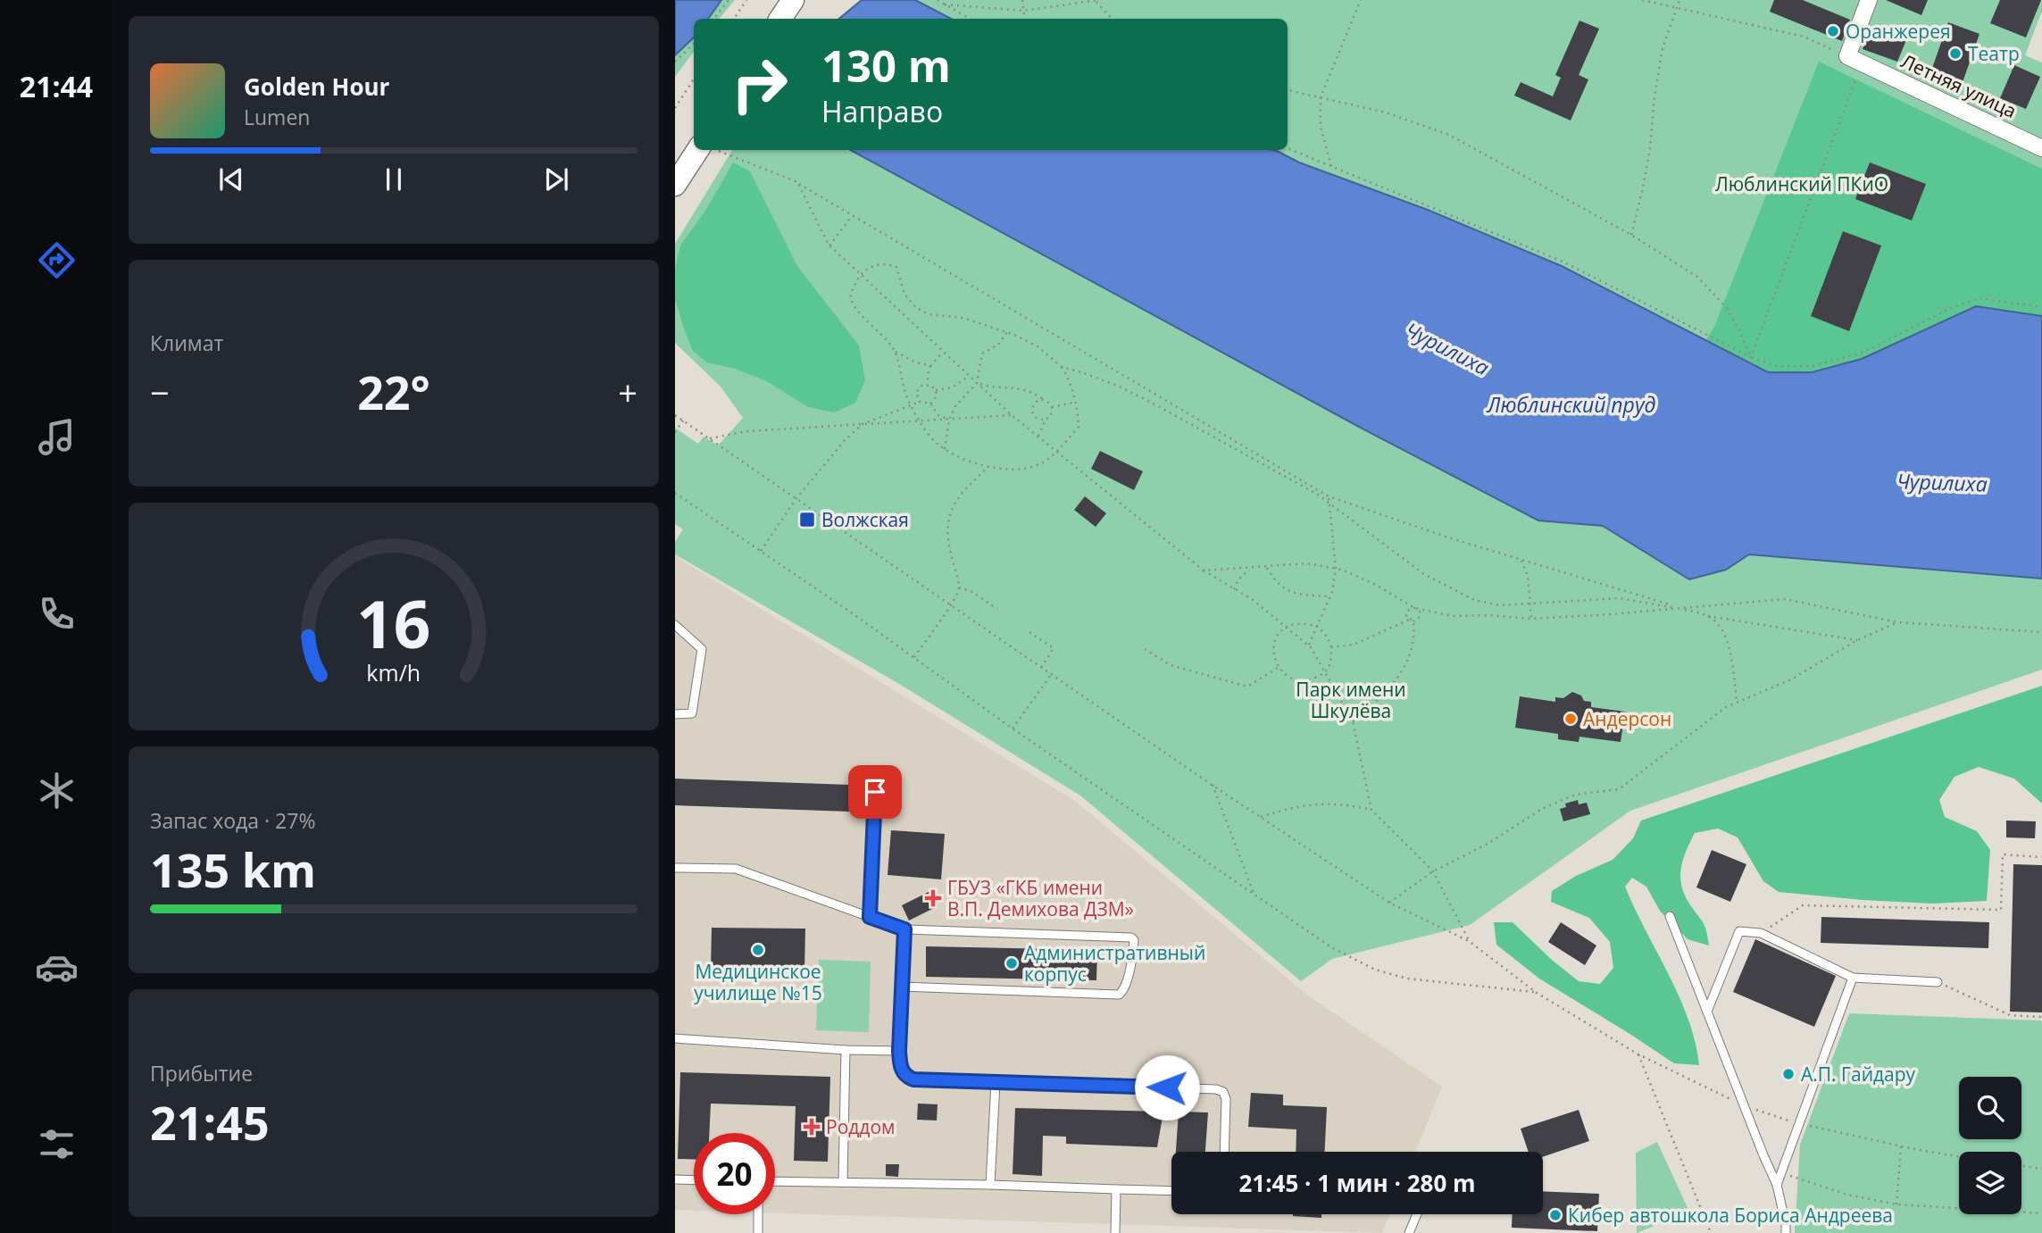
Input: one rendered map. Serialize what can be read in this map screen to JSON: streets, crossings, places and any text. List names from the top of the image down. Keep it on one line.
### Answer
{"streets":{"street":["Летняя улица"]},"water":["Чурилиха","Люблинский пруд"],"parks":["Люблинский ПКиО","Парк имени Шкулёва"],"places":{"other":["Оранжерея","Театр","Андерсон","Медицинское училище №15","Административный корпус","А.П. Гайдару","Кибер автошкола Бориса Андреева"],"transit":["Волжская"],"health":["ГБУЗ «ГКБ имени В.П. Демихова ДЗМ»","Роддом"]},"page":{"tabs":"21:44","turn":["130 m","Направо"],"song":["Golden Hour","Lumen"],"tile":["Климат",["Запас хода · 27%","135 km"],["Прибытие","21:45"]],"heat":["−","22°","+"],"limit":"20","trip":"21:45 · 1 мин · 280 m","gauge":["16","km/h"]}}
